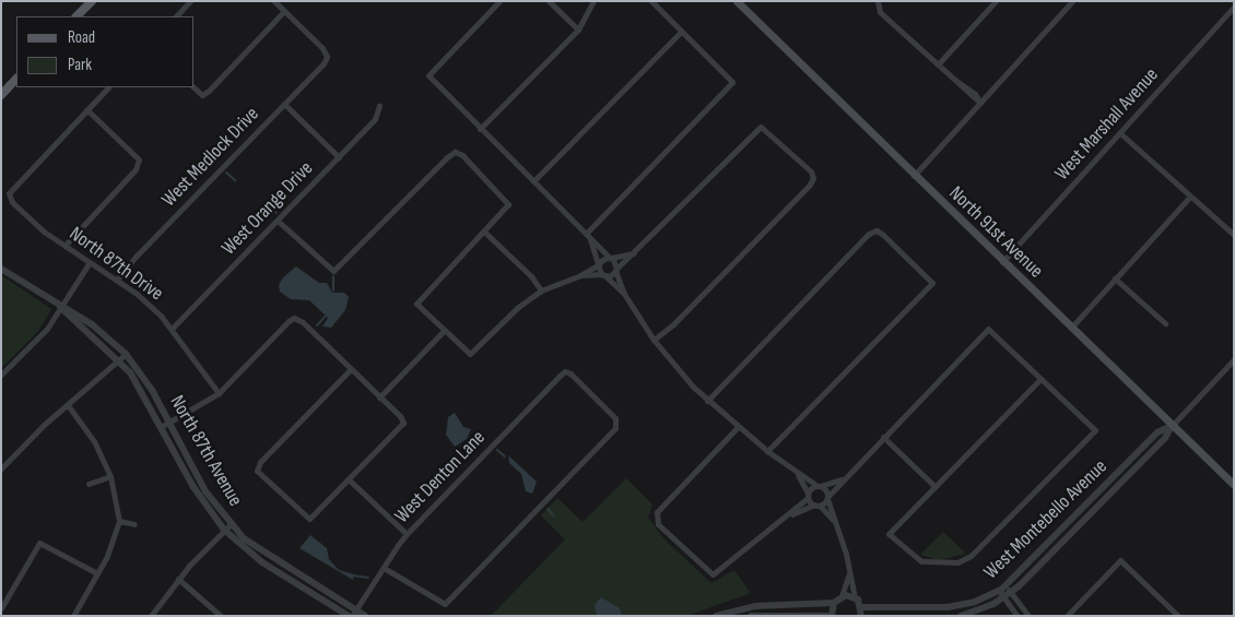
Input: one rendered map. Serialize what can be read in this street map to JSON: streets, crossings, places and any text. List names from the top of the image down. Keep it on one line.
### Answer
{"streets":{"main road":["North 91st Avenue"],"street":["West Marshall Avenue","West Medlock Drive","West Orange Drive","North 87th Drive","North 87th Avenue","West Denton Lane","West Montebello Avenue"]},"crossings":[["West Marshall Avenue","North 91st Avenue"],["West Medlock Drive","North 87th Drive"],["West Orange Drive","North 87th Drive"],["North 91st Avenue","West Montebello Avenue"],["North 87th Avenue","West Denton Lane"]],"legend":["Road","Park"]}
